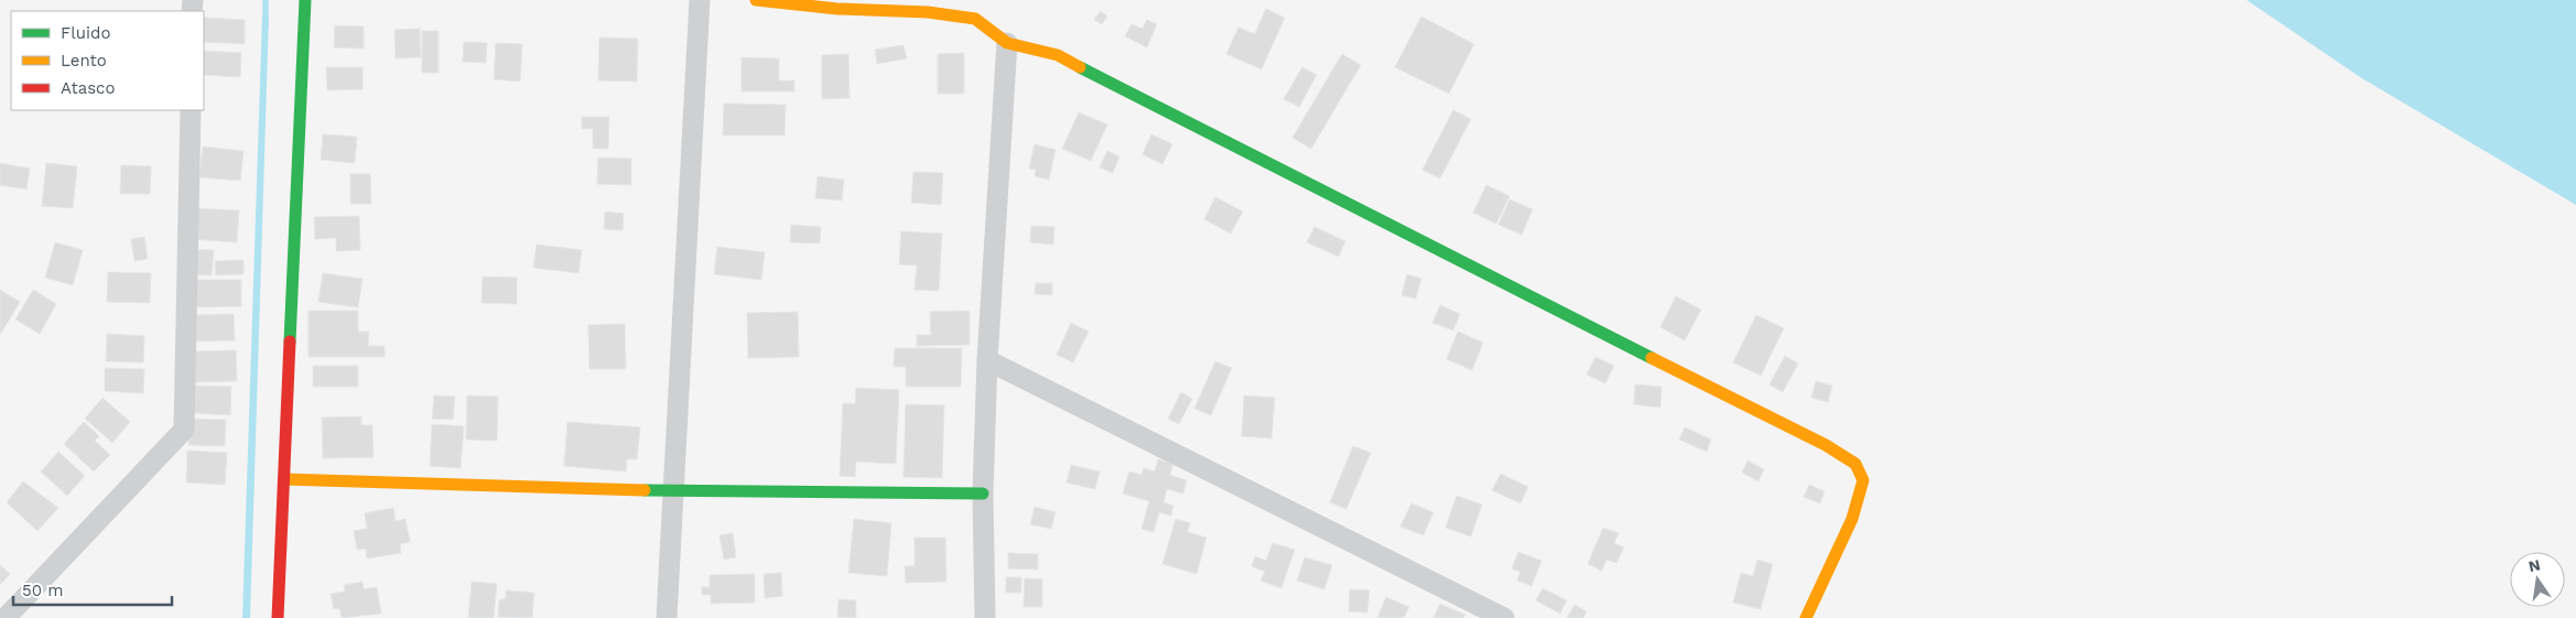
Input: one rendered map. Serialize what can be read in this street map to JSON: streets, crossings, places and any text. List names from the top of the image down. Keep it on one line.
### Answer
{"legend":["Fluido","Lento","Atasco"],"scale_bar":"50 m","north":"top"}
